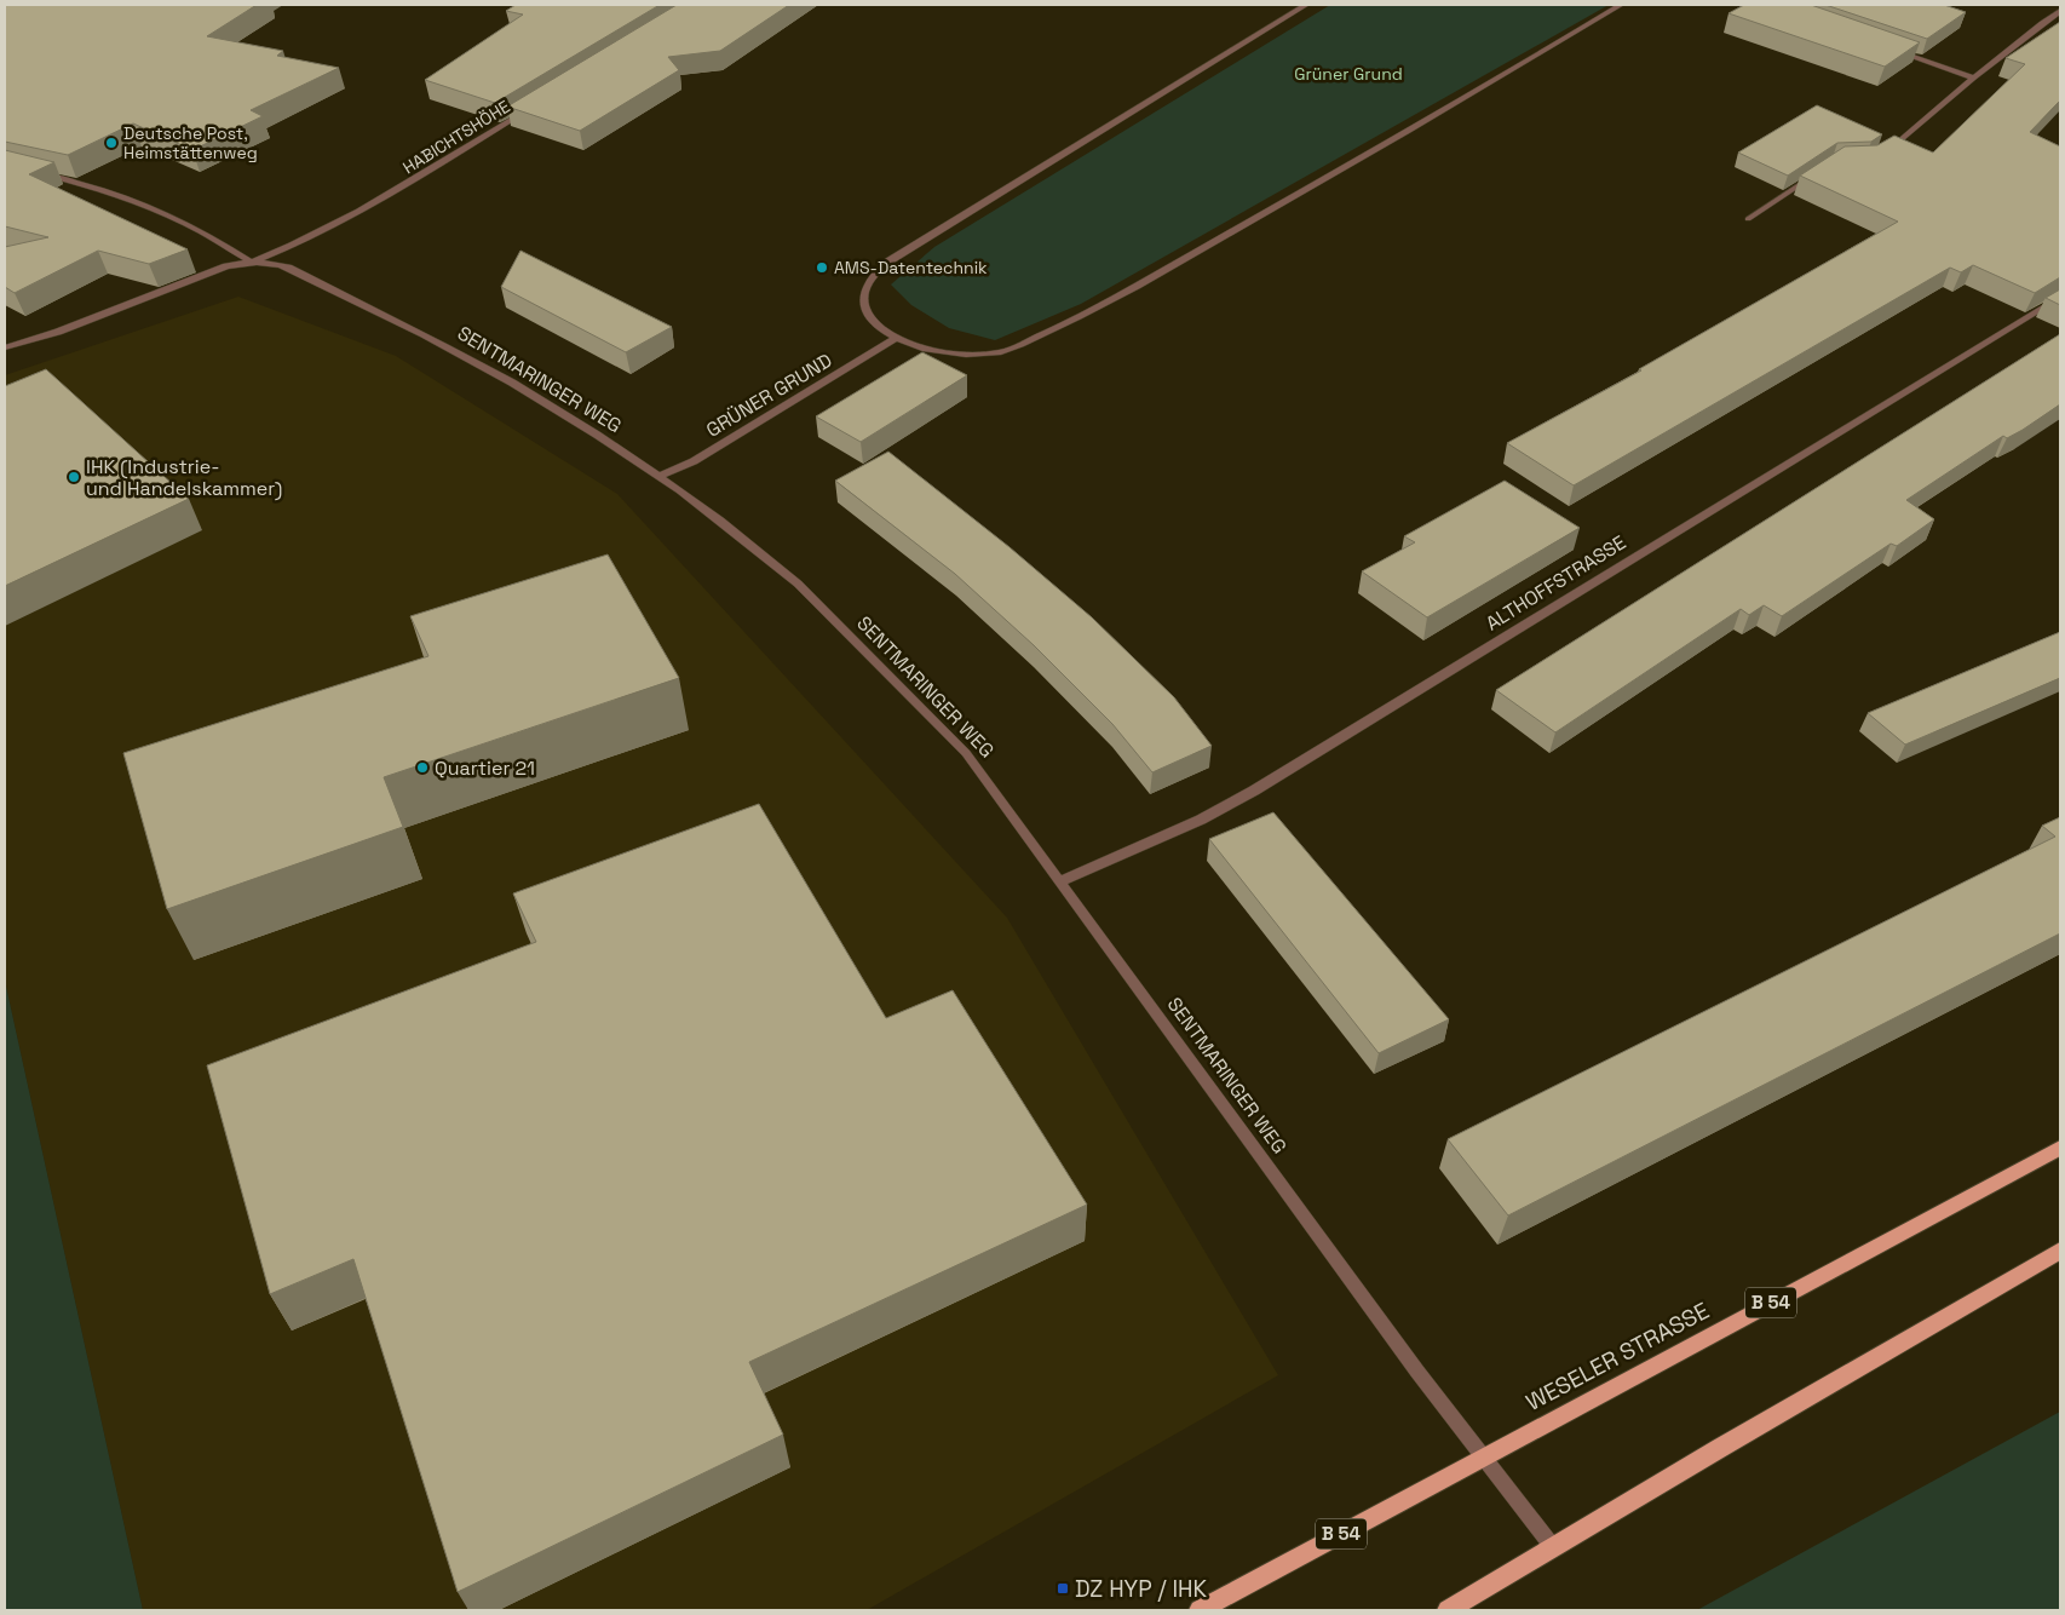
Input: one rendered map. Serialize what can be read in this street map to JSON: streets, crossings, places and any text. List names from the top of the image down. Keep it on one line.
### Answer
{"streets":{"main road":["B 54","WESELER STRASSE"],"street":["HABICHTSHÖHE","SENTMARINGER WEG","GRÜNER GRUND","ALTHOFFSTRASSE"]},"crossings":[["HABICHTSHÖHE","SENTMARINGER WEG"],["SENTMARINGER WEG","GRÜNER GRUND"],["SENTMARINGER WEG","ALTHOFFSTRASSE"],["SENTMARINGER WEG","WESELER STRASSE"]],"parks":["Grüner Grund"],"places":{"other":["Deutsche Post, Heimstättenweg","AMS-Datentechnik","IHK (Industrie- und Handelskammer)","Quartier 21"],"transit":["DZ HYP / IHK"]}}
